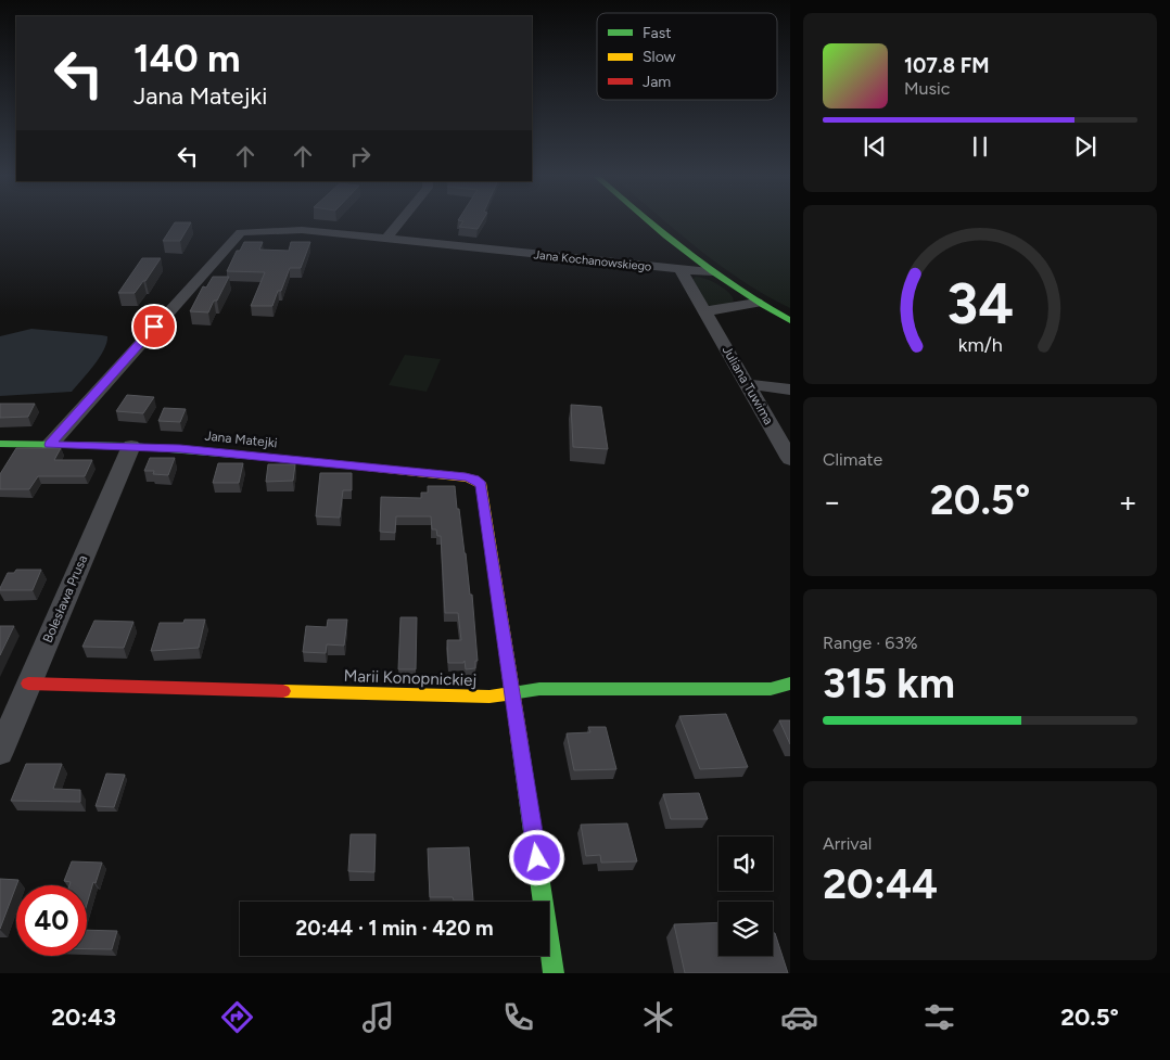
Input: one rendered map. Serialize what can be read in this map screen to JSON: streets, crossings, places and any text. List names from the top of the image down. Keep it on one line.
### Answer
{"streets":{"street":["Jana Kochanowskiego","Juliana Tuwima","Jana Matejki","Bolesława Prusa","Marii Konopnickiej"]},"crossings":[["Jana Kochanowskiego","Juliana Tuwima"],["Jana Kochanowskiego","Jana Matejki"],["Jana Matejki","Bolesława Prusa"],["Jana Matejki","Marii Konopnickiej"],["Bolesława Prusa","Marii Konopnickiej"]],"legend":["Fast","Slow","Jam"],"page":{"turn":["140 m","Jana Matejki"],"song":["107.8 FM","Music"],"tile":["Climate",["Range · 63%","315 km"],["Arrival","20:44"]],"heat":["−","20.5°","+"],"limit":"40","trip":"20:44 · 1 min · 420 m","tabs":["20:43","20.5°"],"gauge":["34","km/h"]}}
